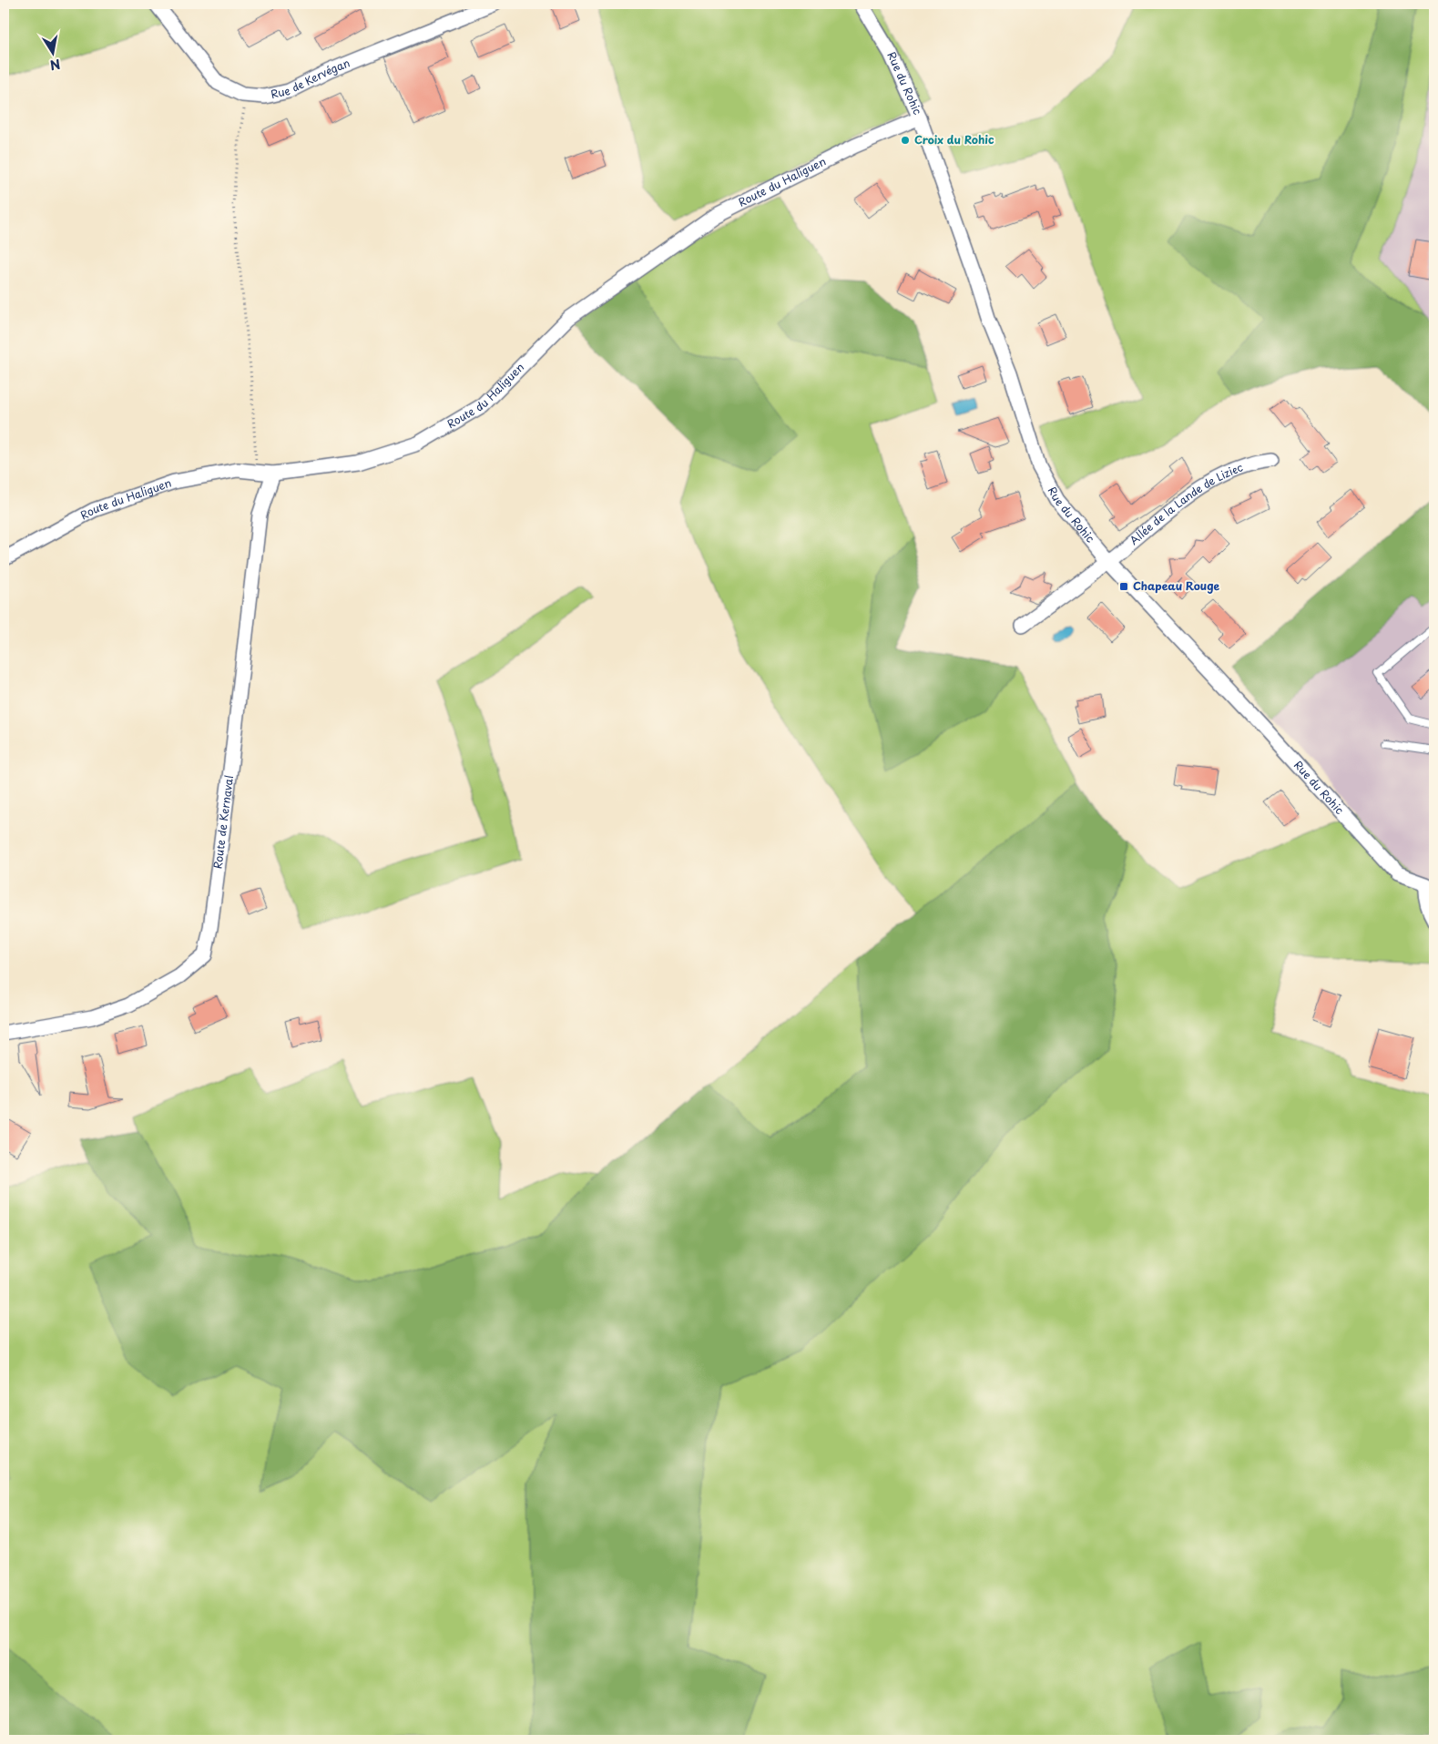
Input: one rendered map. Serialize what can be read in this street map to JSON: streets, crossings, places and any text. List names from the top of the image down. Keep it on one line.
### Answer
{"streets":{"street":["Rue de Kervégan","Rue du Rohic","Route du Haliguen","Allée de la Lande de Liziec","Route de Kernaval"]},"crossings":[["Rue du Rohic","Route du Haliguen"],["Rue du Rohic","Allée de la Lande de Liziec"],["Route du Haliguen","Route de Kernaval"]],"places":{"other":["Croix du Rohic"],"transit":["Chapeau Rouge"]},"north":"bottom"}
